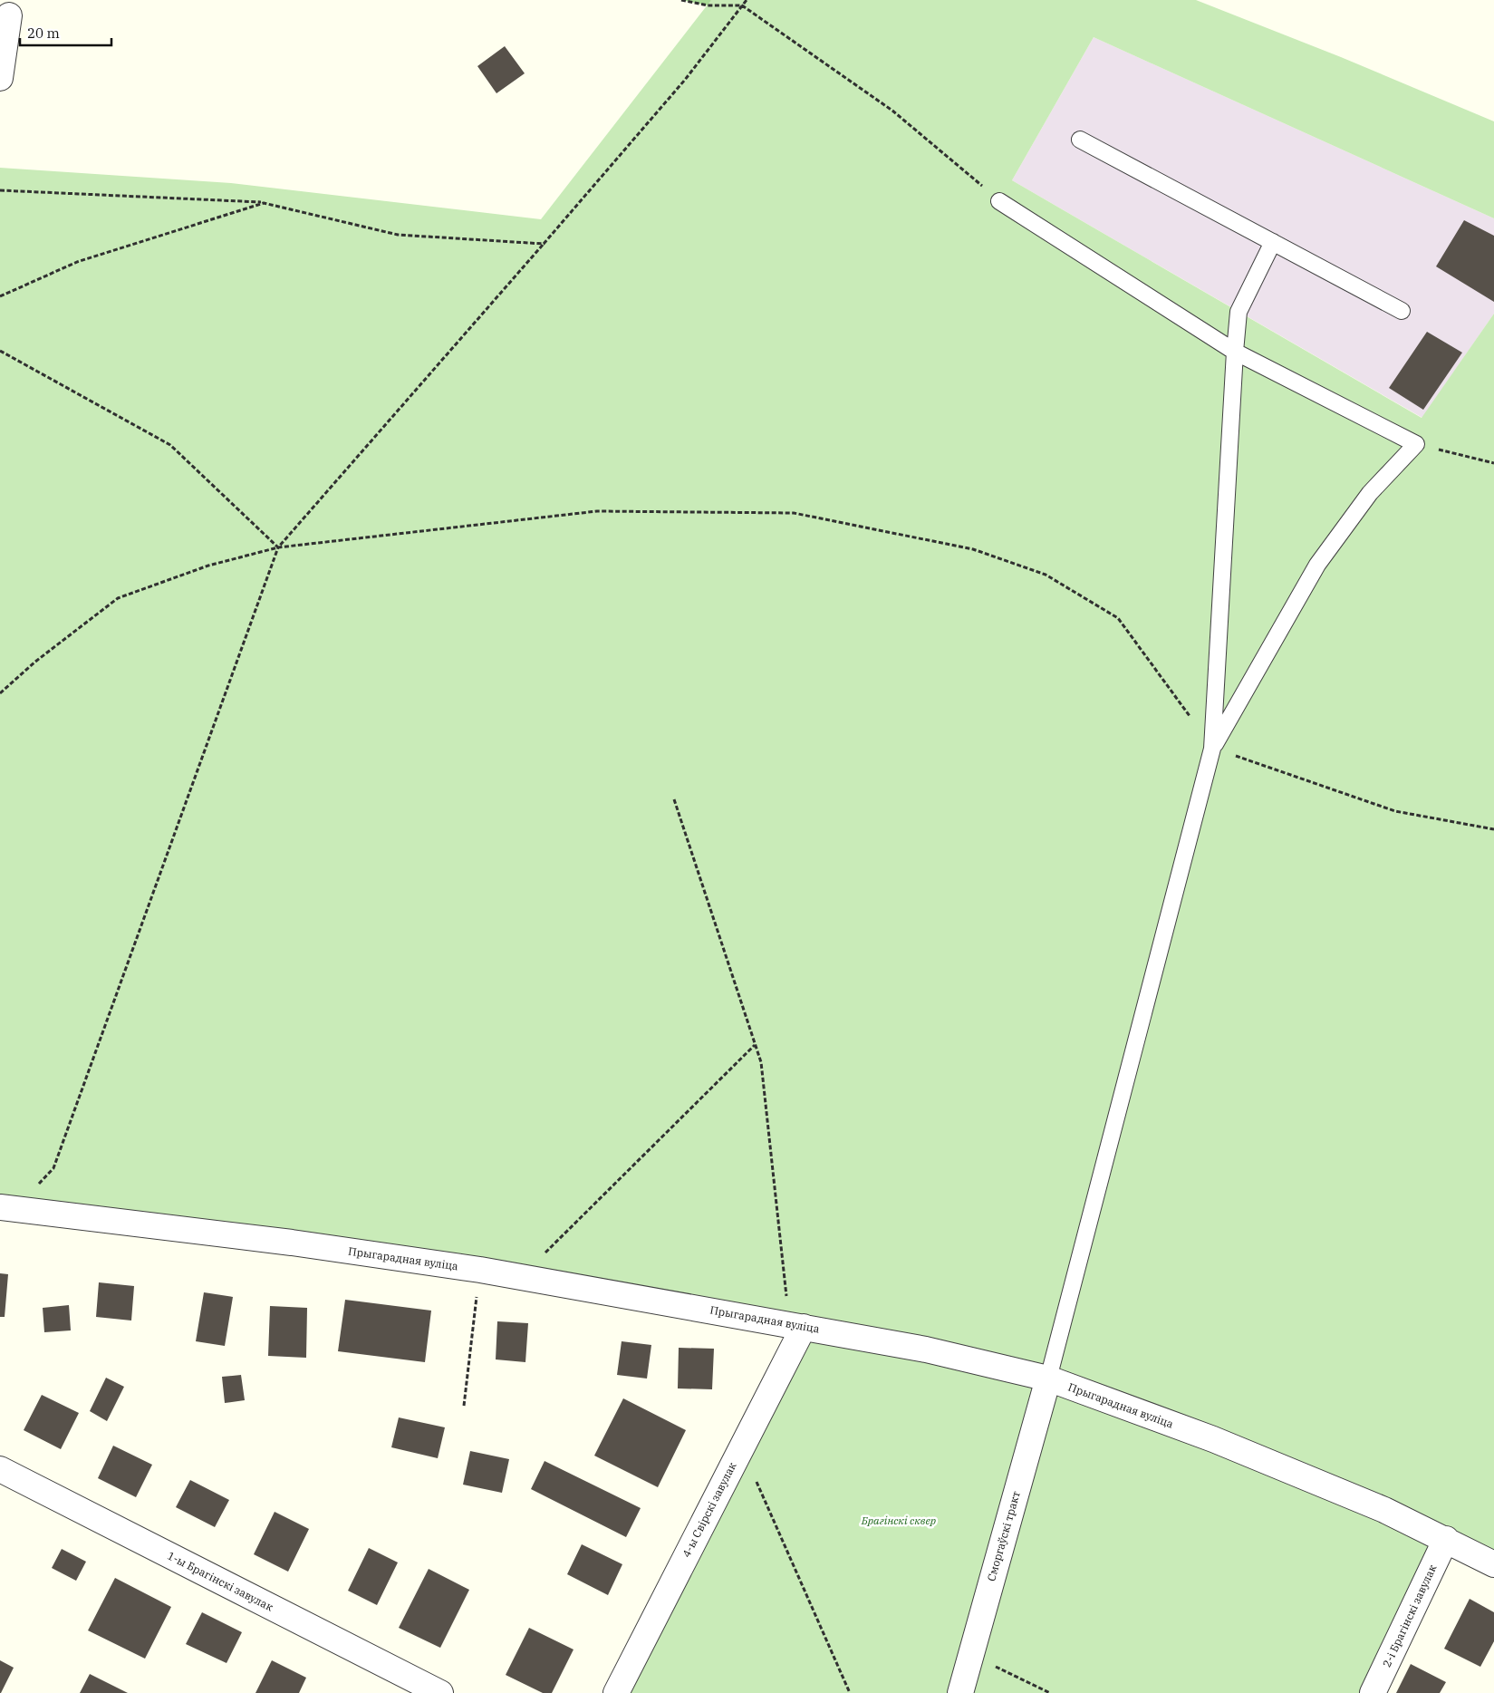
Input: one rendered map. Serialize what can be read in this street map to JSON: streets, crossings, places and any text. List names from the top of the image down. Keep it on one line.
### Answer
{"streets":{"street":["Прыгарадная вуліца","4-ы Свірскі завулак","Сморгаўскі тракт","1-ы Брагінскі завулак","2-і Брагінскі завулак"]},"crossings":[["Прыгарадная вуліца","4-ы Свірскі завулак"],["Прыгарадная вуліца","Сморгаўскі тракт"],["Прыгарадная вуліца","2-і Брагінскі завулак"]],"parks":["Брагінскі сквер"],"scale_bar":"20 m"}
